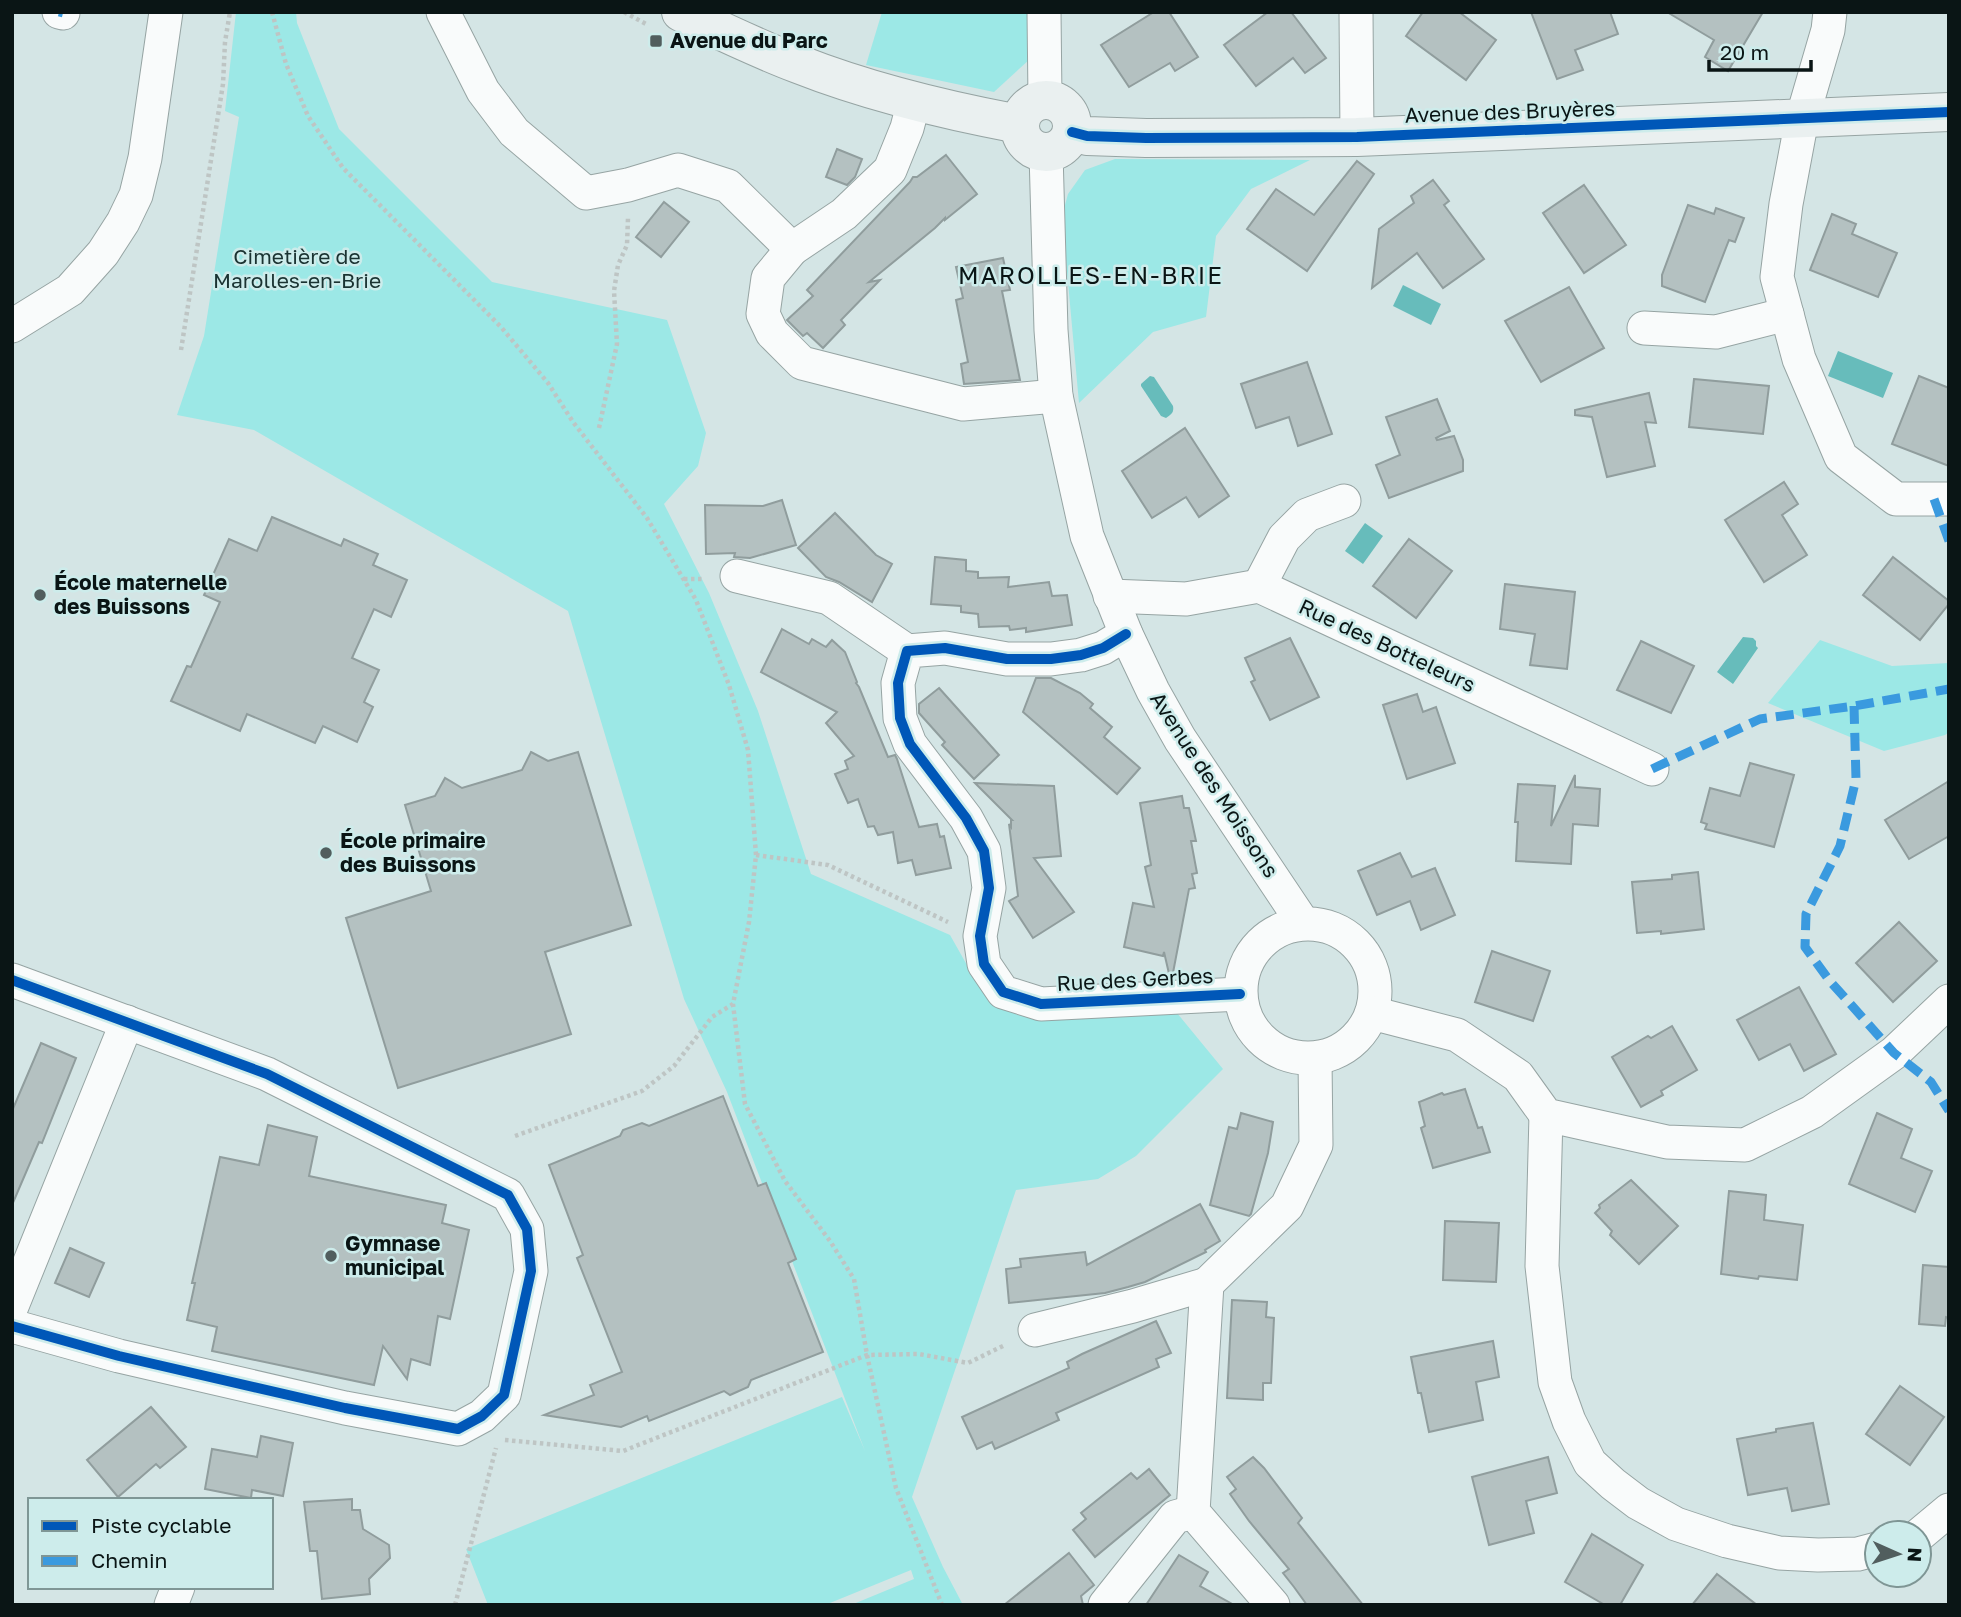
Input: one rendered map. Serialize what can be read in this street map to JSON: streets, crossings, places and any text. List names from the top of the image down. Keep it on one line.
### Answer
{"streets":{"street":["Avenue des Bruyères","Rue des Botteleurs","Avenue des Moissons","Rue des Gerbes"]},"crossings":[["Avenue des Bruyères","Avenue des Moissons"],["Avenue des Moissons","Rue des Gerbes"]],"districts":["MAROLLES-EN-BRIE"],"parks":["Cimetière de Marolles-en-Brie"],"places":{"transit":["Avenue du Parc"],"other":["École maternelle des Buissons","École primaire des Buissons","Gymnase municipal"]},"legend":["Piste cyclable","Chemin"],"scale_bar":"20 m","north":"right"}
